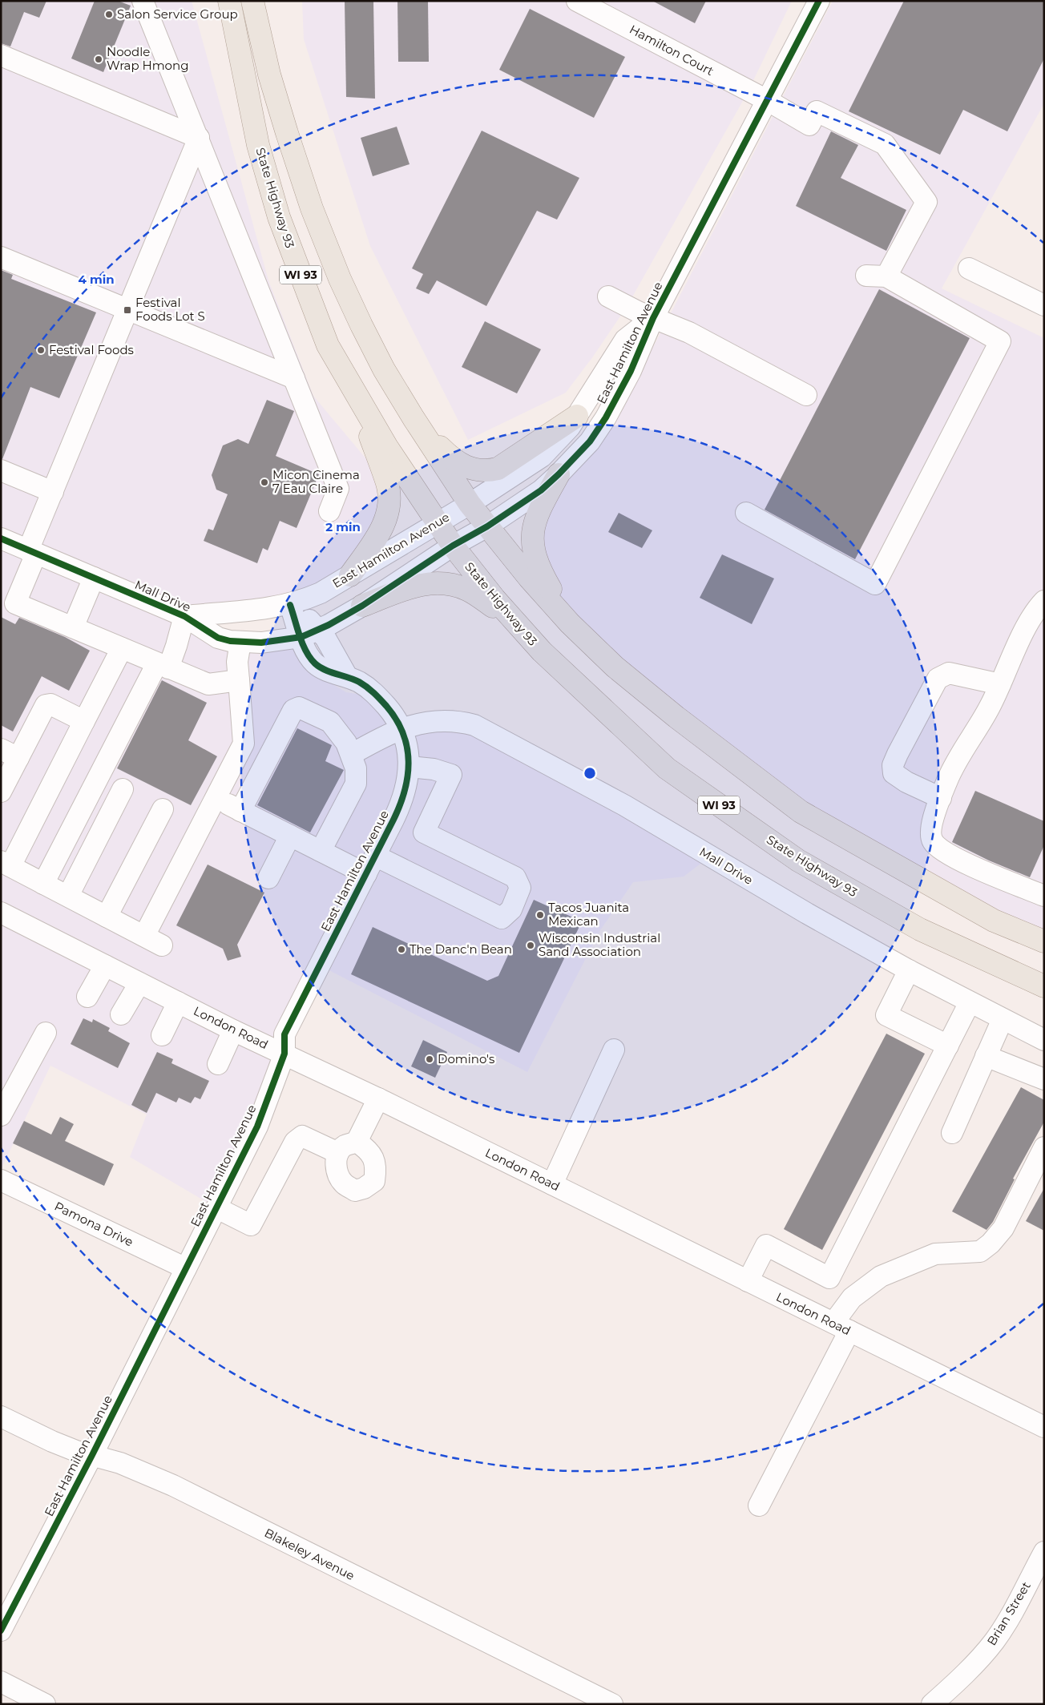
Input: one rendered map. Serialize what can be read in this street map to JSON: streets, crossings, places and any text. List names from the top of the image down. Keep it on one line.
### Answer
{"streets":{"main road":["State Highway 93","WI 93"],"street":["Hamilton Court","East Hamilton Avenue","Mall Drive","London Road","Pamona Drive","Blakeley Avenue","Brian Street"]},"crossings":[["Hamilton Court","East Hamilton Avenue"],["State Highway 93","East Hamilton Avenue"],["WI 93","East Hamilton Avenue"],["East Hamilton Avenue","Mall Drive"],["East Hamilton Avenue","London Road"],["East Hamilton Avenue","Pamona Drive"],["East Hamilton Avenue","Blakeley Avenue"]],"places":{"other":["Salon Service Group","Noodle Wrap Hmong","Festival Foods","Micon Cinema 7 Eau Claire","Tacos Juanita Mexican","Wisconsin Industrial Sand Association","The Danc'n Bean","Domino's"],"transit":["Festival Foods Lot S"]},"rings":["4 min","2 min"]}
